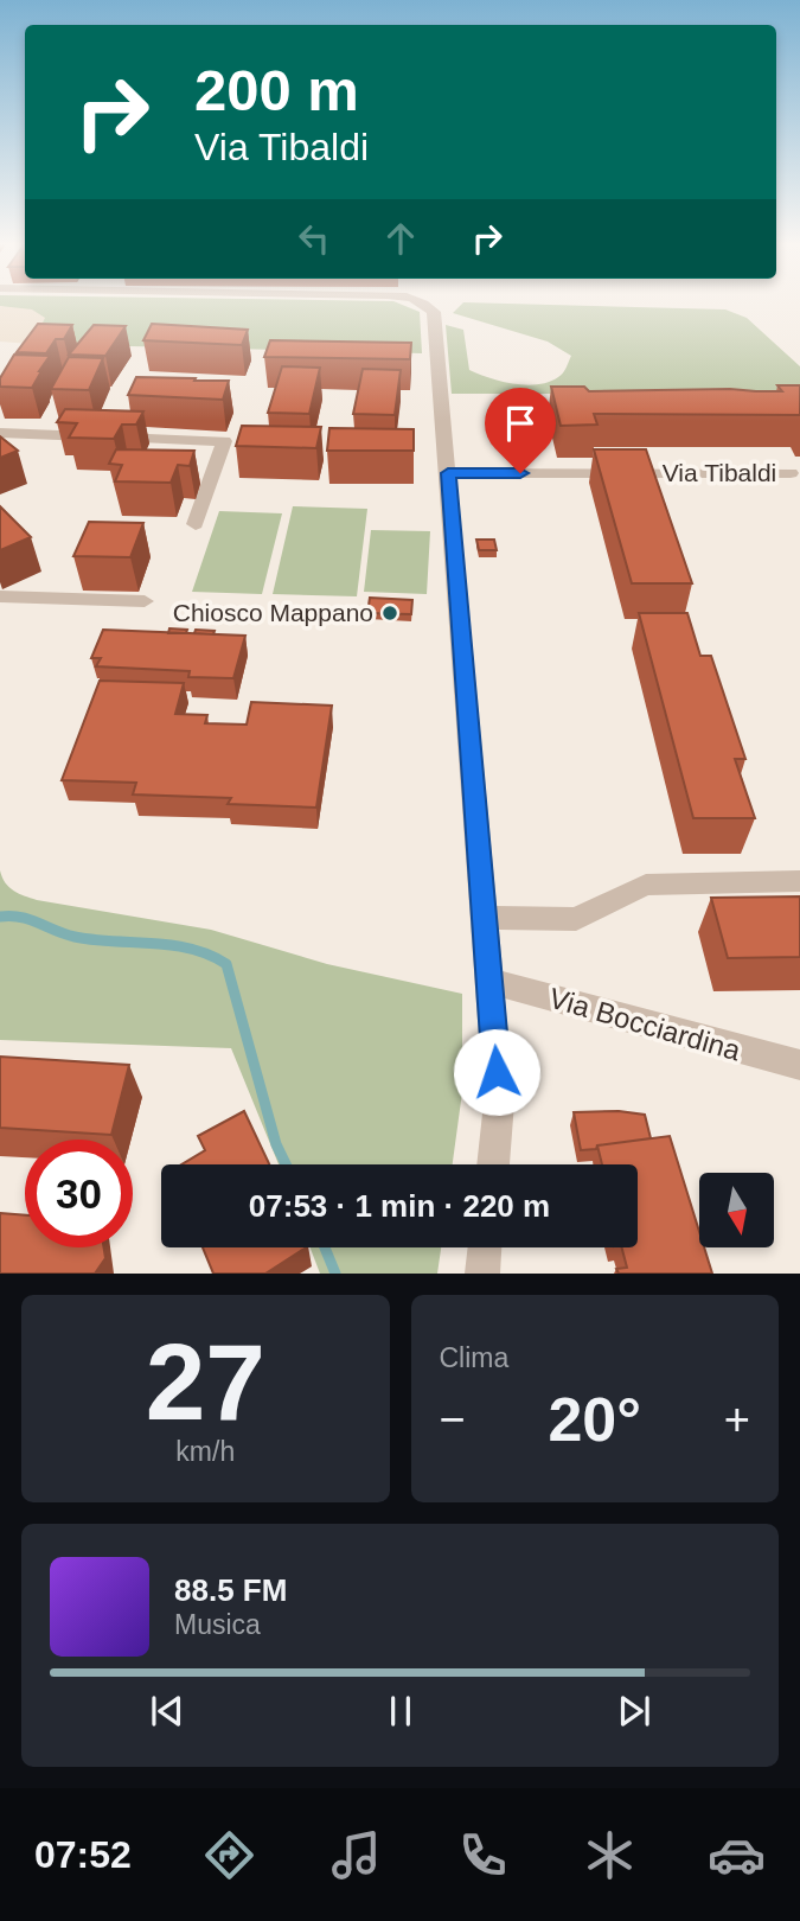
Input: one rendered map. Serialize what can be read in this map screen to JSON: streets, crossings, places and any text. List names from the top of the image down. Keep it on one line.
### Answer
{"streets":{"street":["Via Tibaldi","Via Bocciardina"]},"places":["Chiosco Mappano"],"north":"bottom","page":{"turn":["200 m","Via Tibaldi"],"limit":"30","trip":"07:53 · 1 min · 220 m","tile":[["27","km/h"],"Clima"],"heat":["−","20°","+"],"song":["88.5 FM","Musica"],"tabs":"07:52"}}
